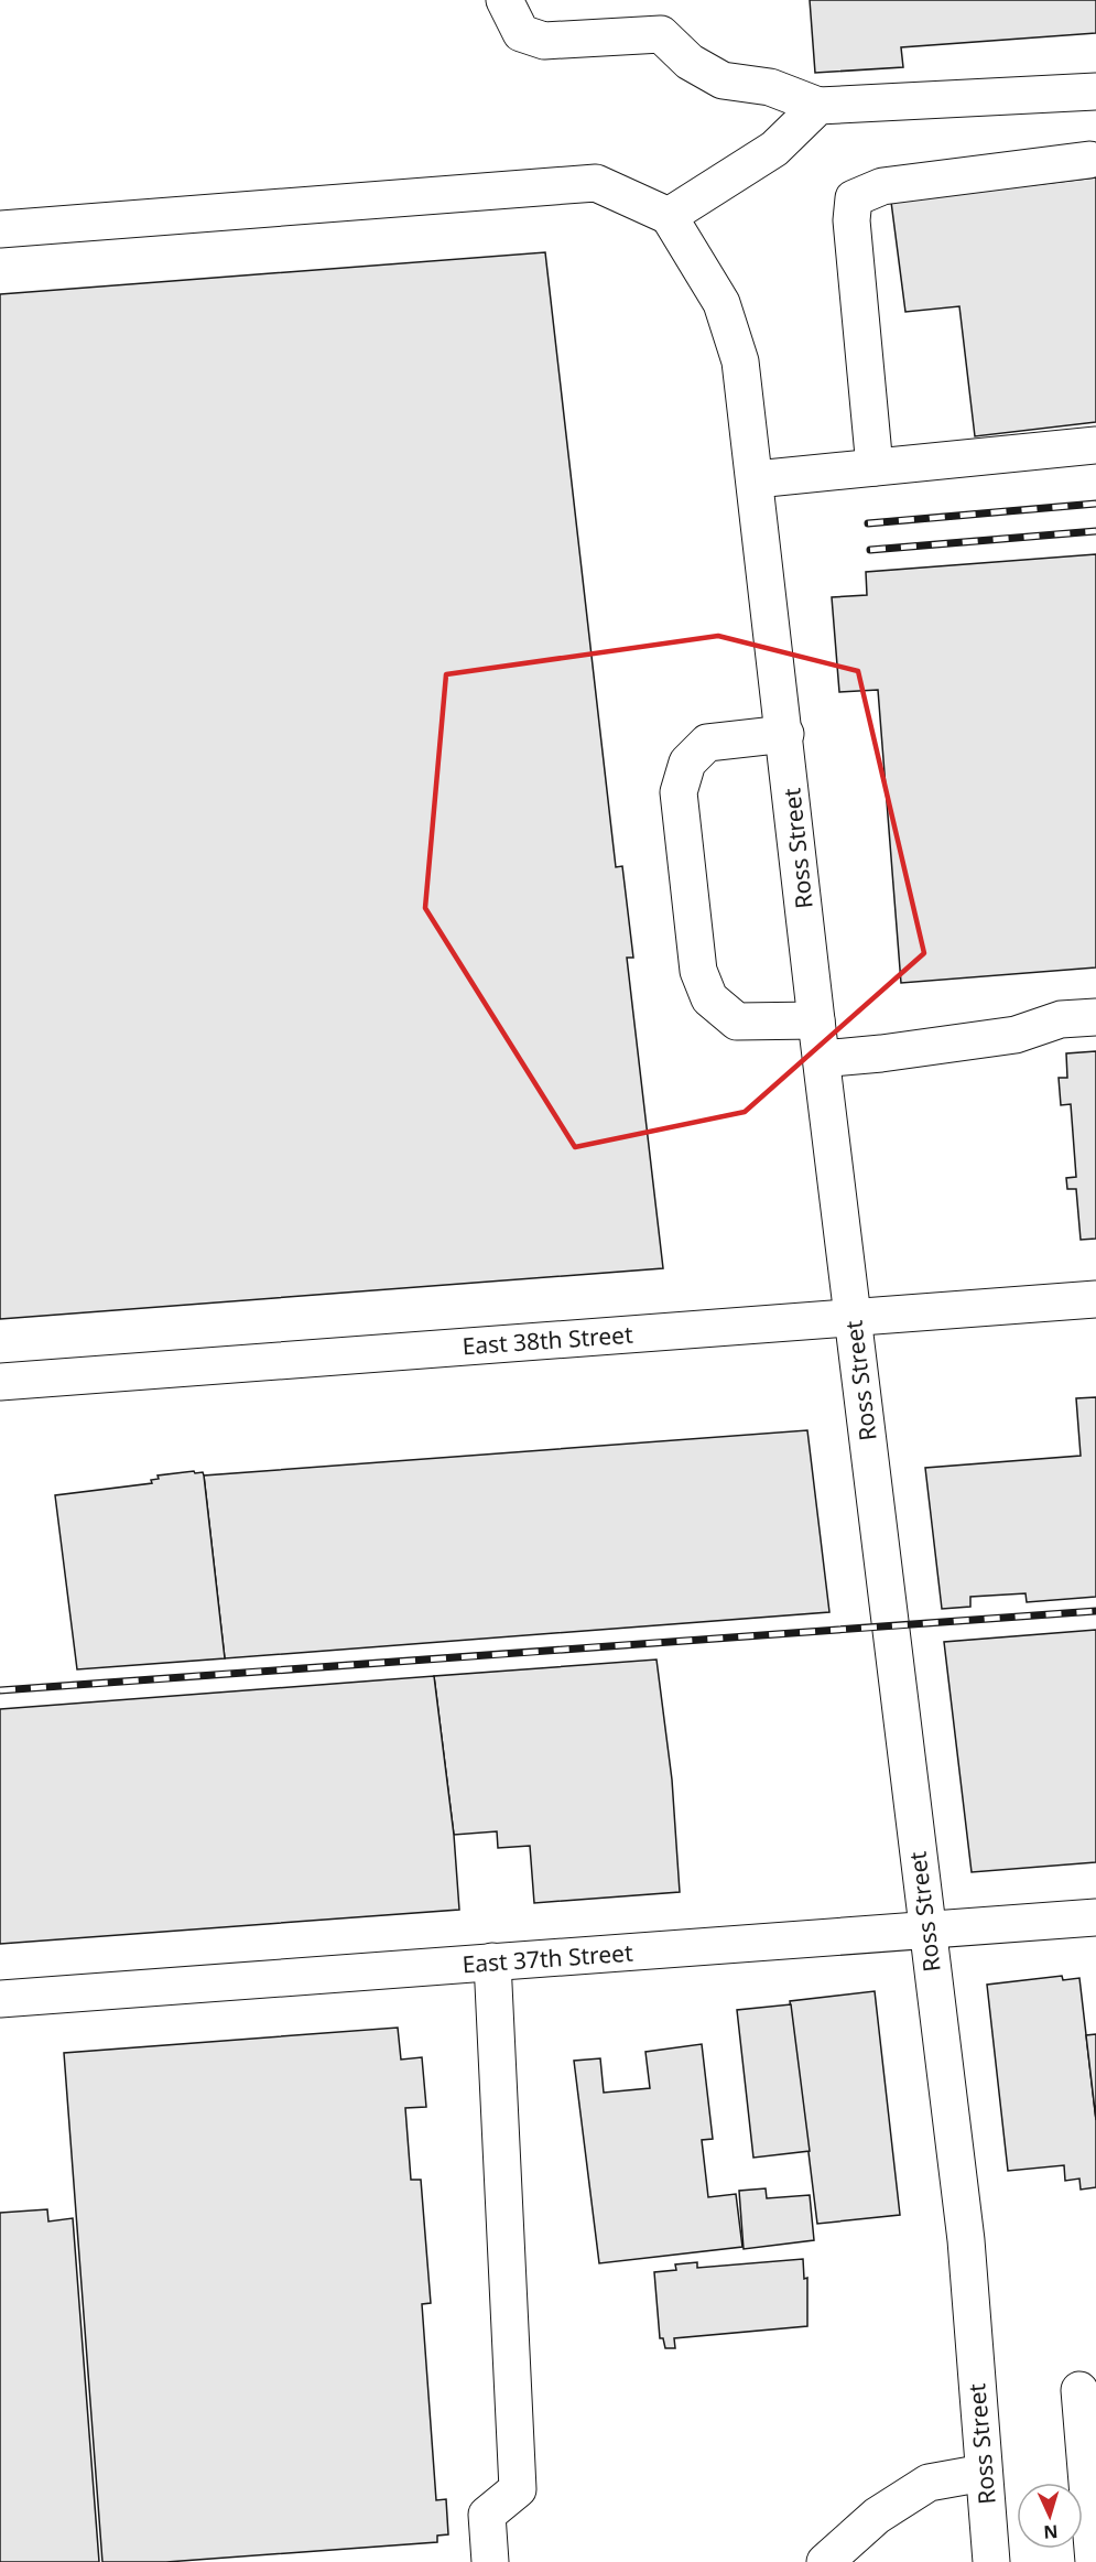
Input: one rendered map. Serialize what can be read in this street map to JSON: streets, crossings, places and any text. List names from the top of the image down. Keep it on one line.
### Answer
{"streets":{"street":["Ross Street","East 38th Street","East 37th Street"]},"crossings":[["Ross Street","East 38th Street"],["Ross Street","East 37th Street"]],"north":"bottom"}
